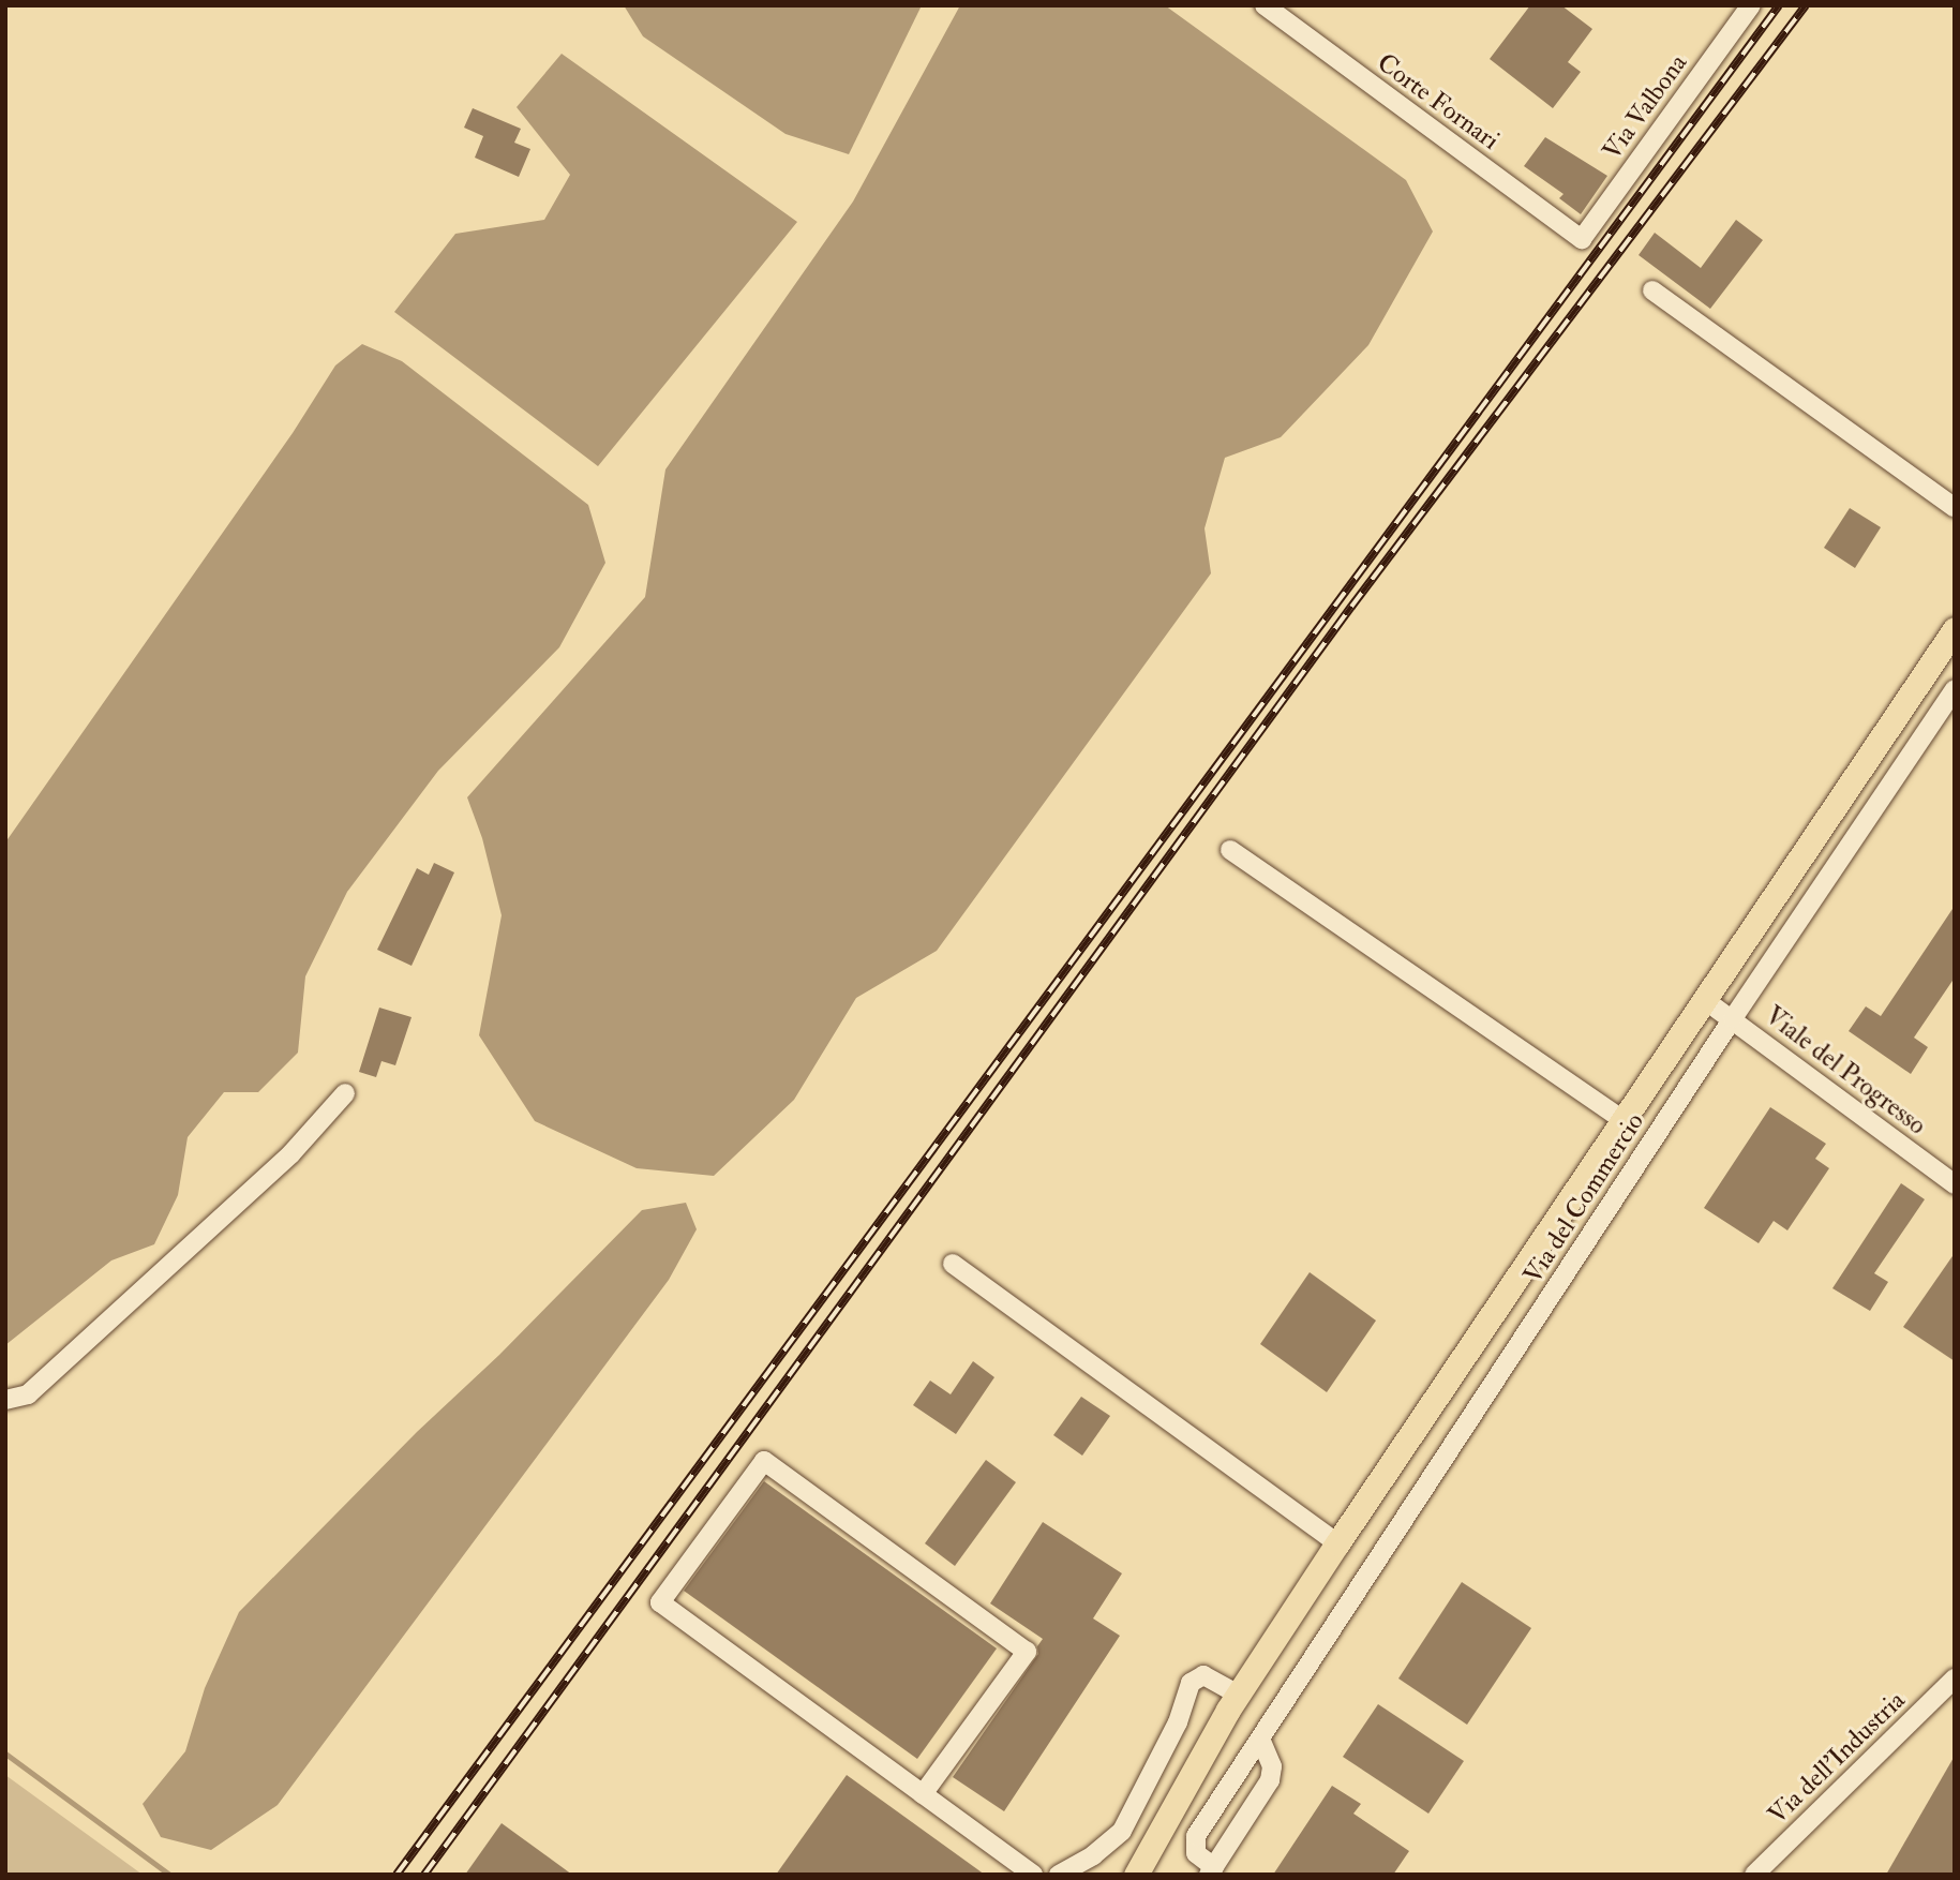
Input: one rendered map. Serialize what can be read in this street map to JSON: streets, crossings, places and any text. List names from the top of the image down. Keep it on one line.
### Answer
{"streets":{"street":["Corte Fornari","Via Valbona","Viale del Progresso","Via del Commercio","Via dell'Industria"]},"crossings":[["Corte Fornari","Via Valbona"],["Viale del Progresso","Via del Commercio"]]}
